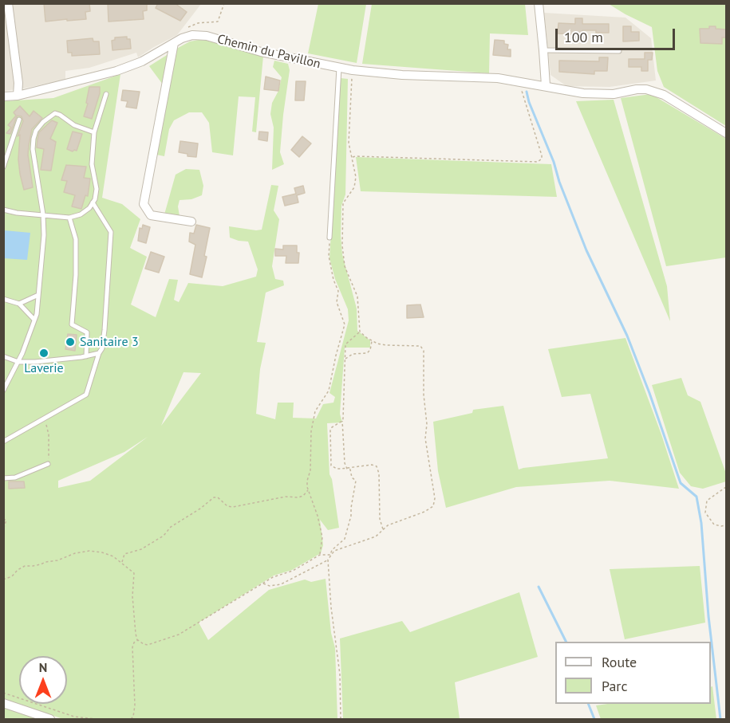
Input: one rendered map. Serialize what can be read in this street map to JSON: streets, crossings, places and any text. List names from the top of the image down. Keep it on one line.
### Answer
{"streets":{"street":["Chemin du Pavillon"]},"places":["Sanitaire 3","Laverie"],"legend":["Route","Parc"],"scale_bar":"100 m","north":"top"}
